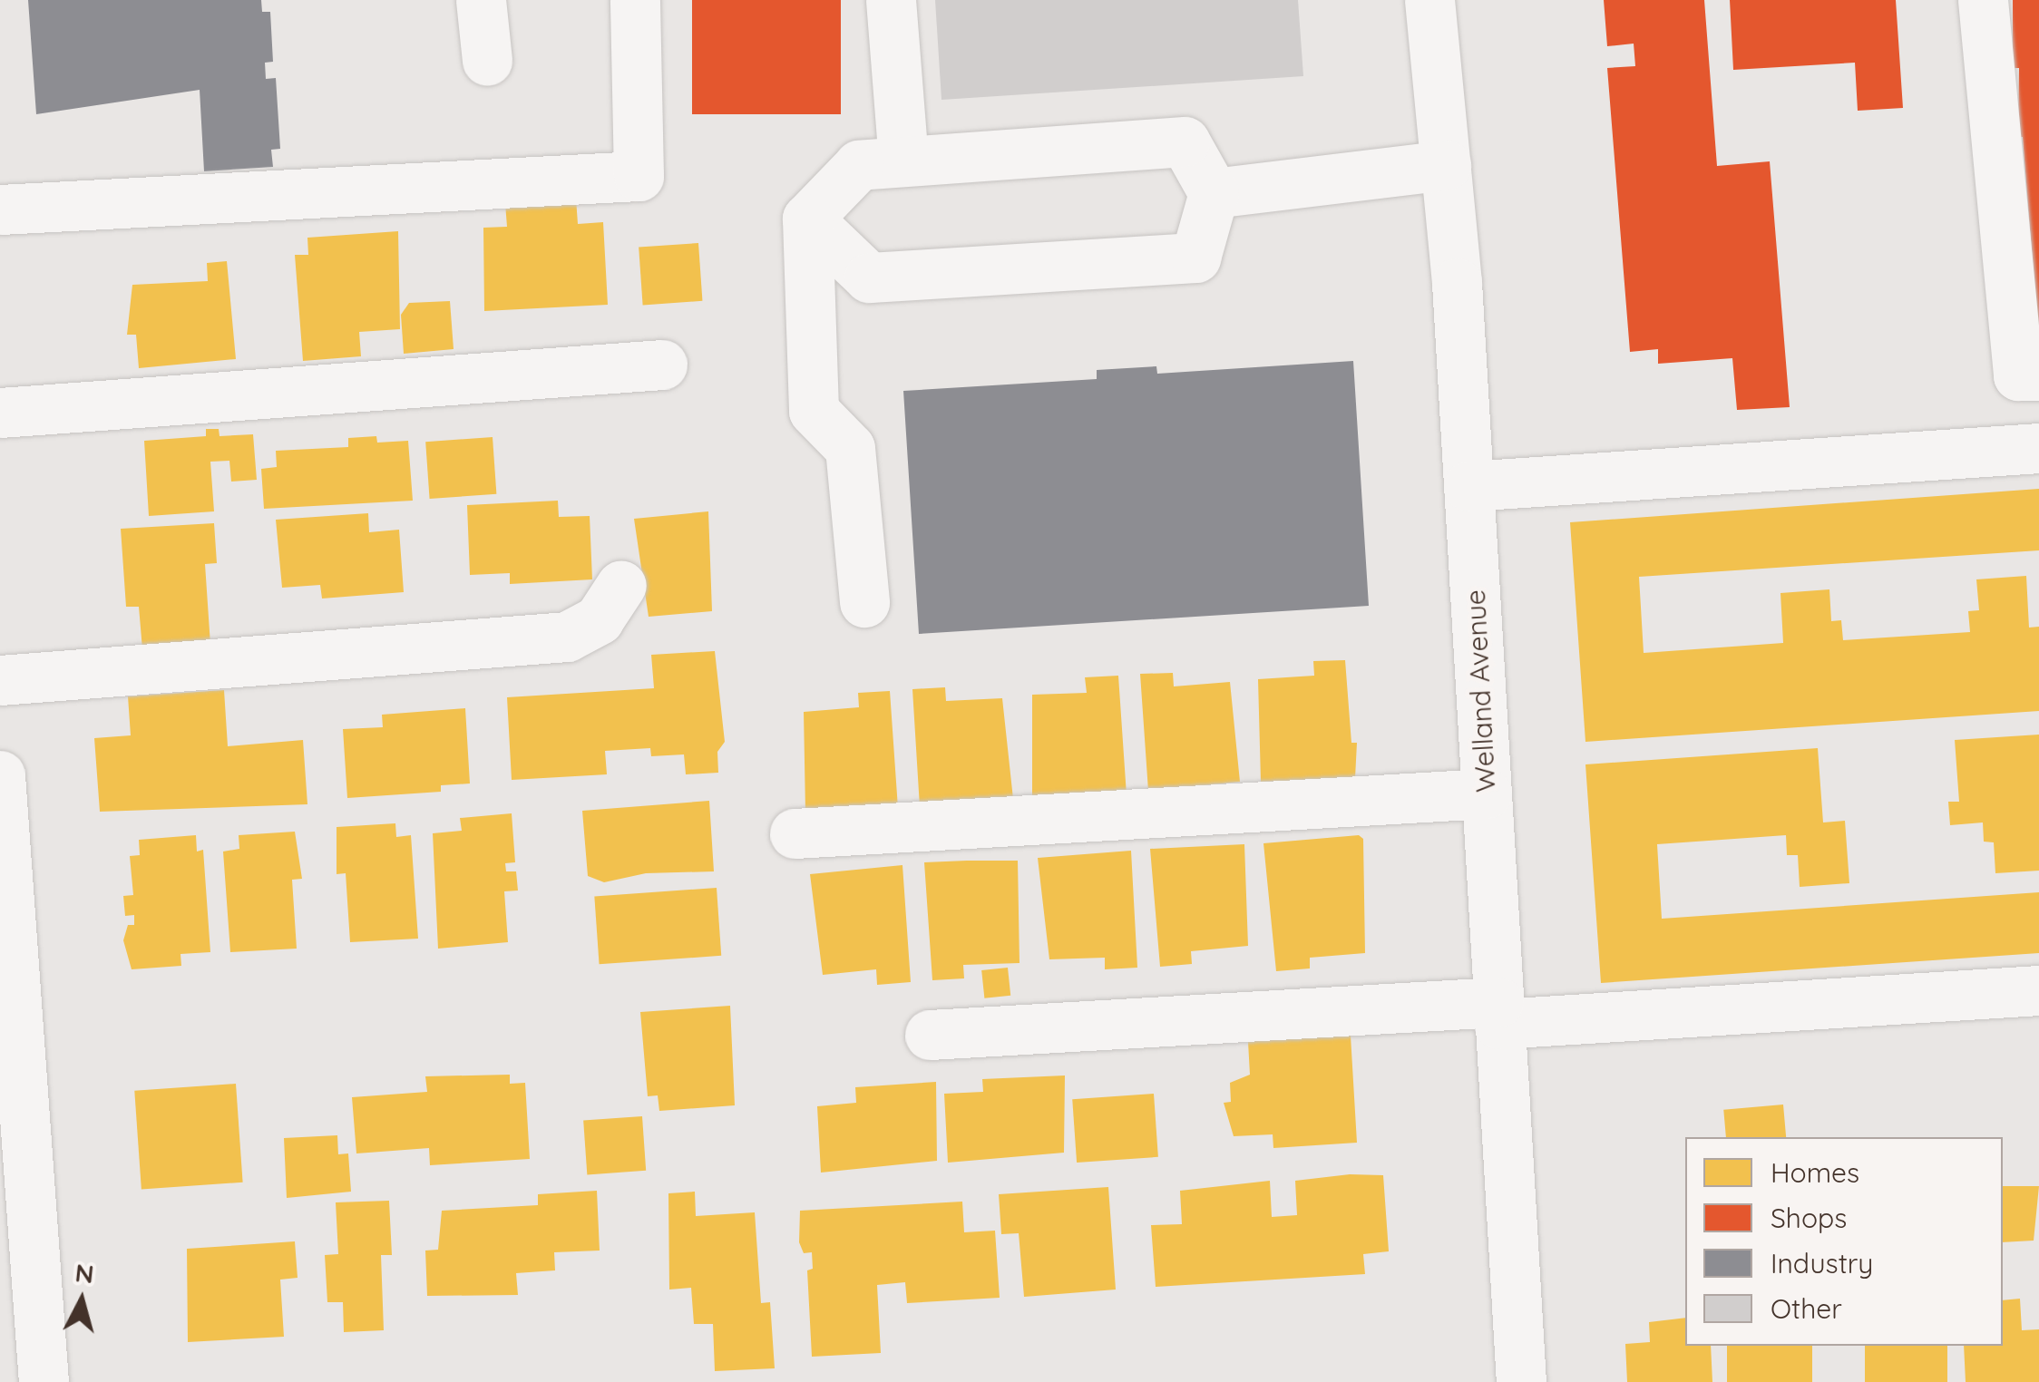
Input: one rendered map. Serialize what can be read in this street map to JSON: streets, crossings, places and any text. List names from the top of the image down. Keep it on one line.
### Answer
{"streets":{"street":["Welland Avenue"]},"legend":["Homes","Shops","Industry","Other"],"north":"top"}
